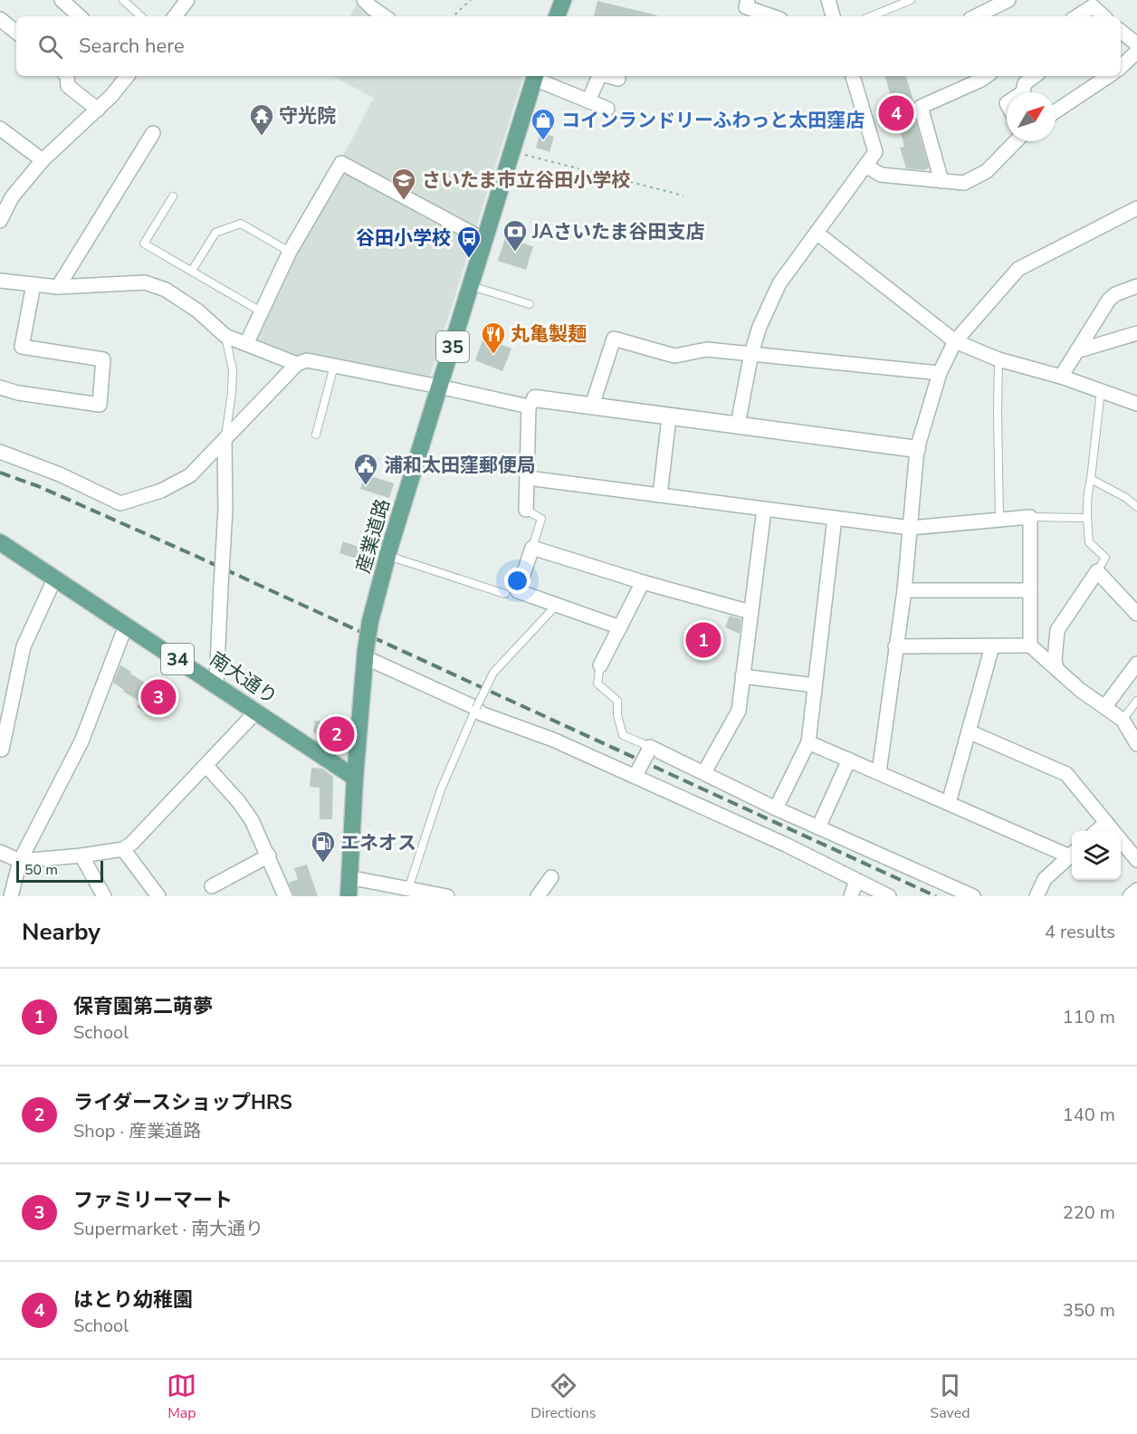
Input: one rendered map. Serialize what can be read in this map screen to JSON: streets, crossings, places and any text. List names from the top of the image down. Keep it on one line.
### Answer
{"streets":{"main road":["35","産業道路","34","南大通り"]},"crossings":[["産業道路","南大通り"]],"places":{"temple":["守光院"],"shop":["コインランドリーふわっと太田窪店"],"school or university":["さいたま市立谷田小学校"],"bank":["JAさいたま谷田支店"],"bus stop":["谷田小学校"],"restaurant":["丸亀製麺"],"public building":["浦和太田窪郵便局"],"fuel station":["エネオス"]},"scale_bar":"50 m","north":"top right","page":{"search":"Search here","pins":["4","1","3","2"],"scale":"50 m","heading":["Nearby","4 results"],"list":[{"mark":"1","name":"保育園第二萌夢","note":"School","value":"110 m"},{"mark":"2","name":"ライダースショップHRS","note":"Shop · 産業道路","value":"140 m"},{"mark":"3","name":"ファミリーマート","note":"Supermarket · 南大通り","value":"220 m"},{"mark":"4","name":"はとり幼稚園","note":"School","value":"350 m"}],"nav":["Map","Directions","Saved"]}}
